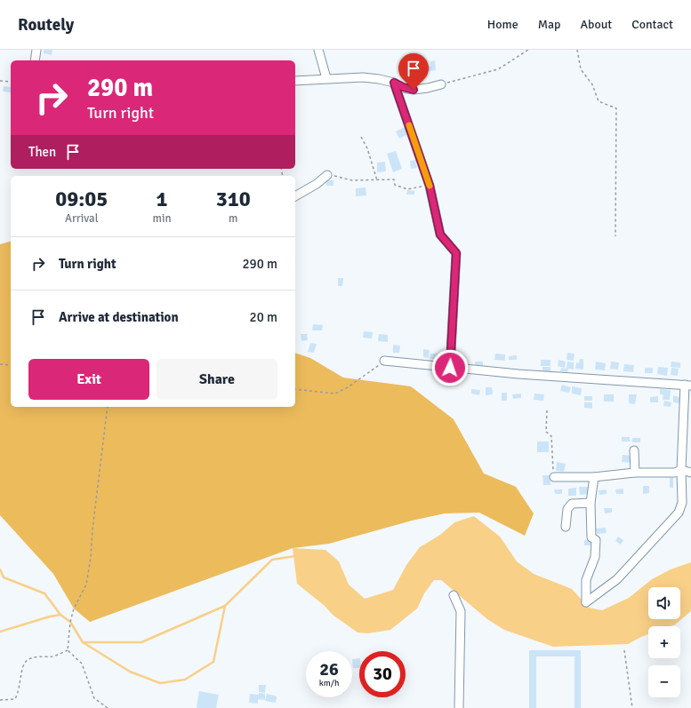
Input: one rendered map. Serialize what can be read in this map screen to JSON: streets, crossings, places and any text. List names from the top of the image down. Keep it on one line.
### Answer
{"page":{"header":"Routely","nav":["Home","Map","About","Contact"],"turn":["290 m","Turn right"],"then":"Then","eta":["09:05","Arrival","1","min","310","m"],"list":[{"name":"Turn right","value":"290 m"},{"name":"Arrive at destination","value":"20 m"}],"buttons":["Exit","Share"],"map_buttons":["+","−"],"speed":"26 km/h","limit":"30"}}
